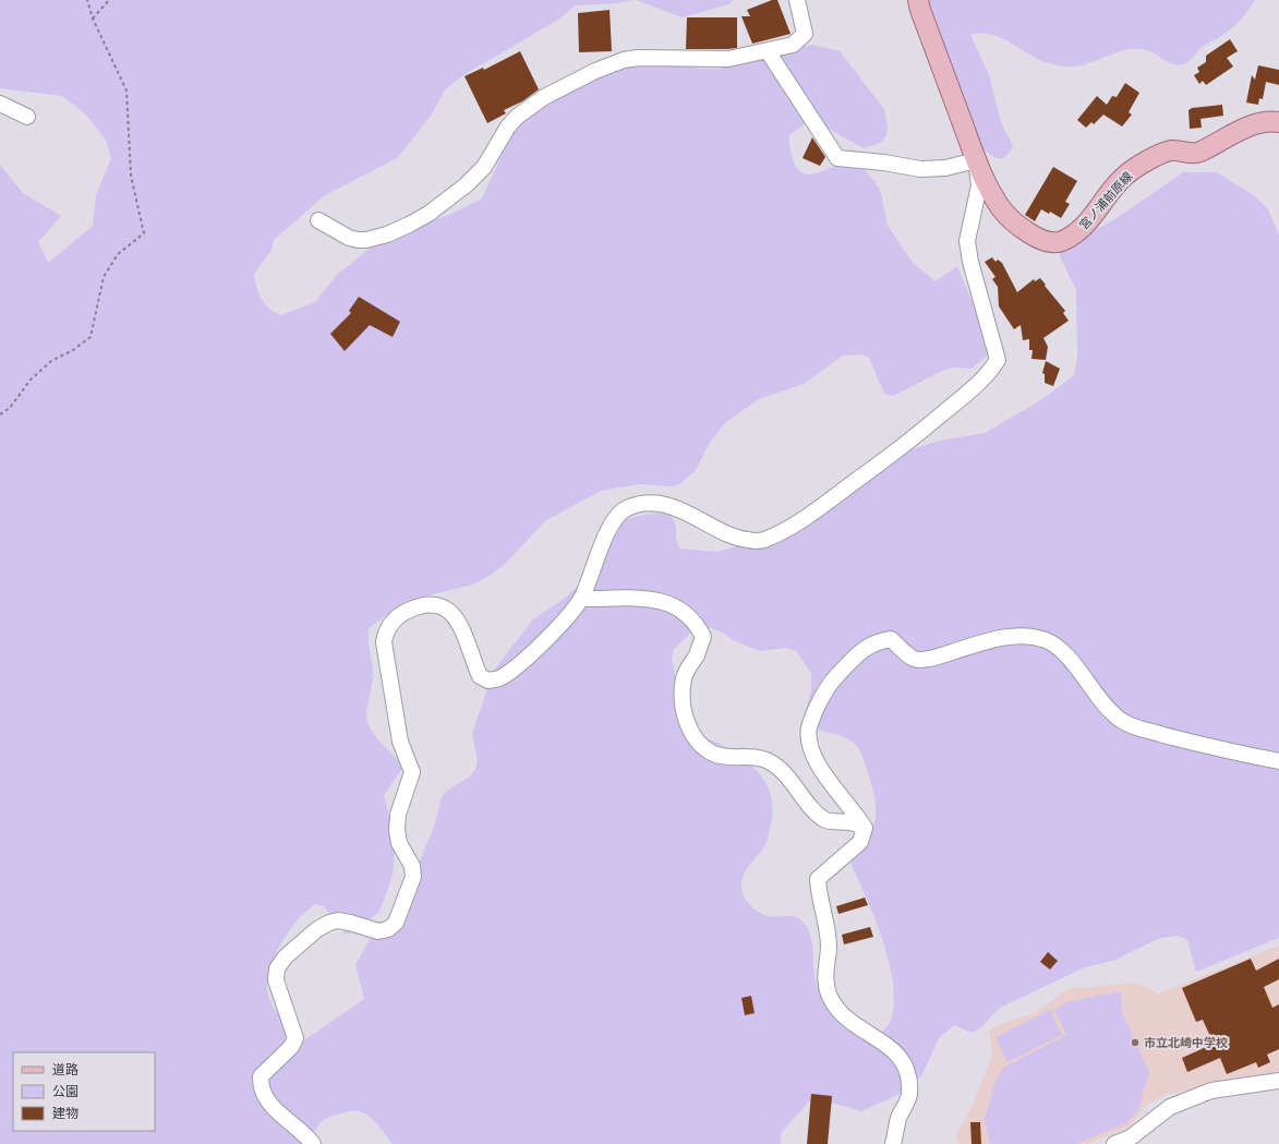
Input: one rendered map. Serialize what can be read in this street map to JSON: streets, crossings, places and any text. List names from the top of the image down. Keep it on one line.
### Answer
{"streets":{"main road":["宮ノ浦前原線"]},"places":["市立北崎中学校"],"legend":["道路","公園","建物"]}
